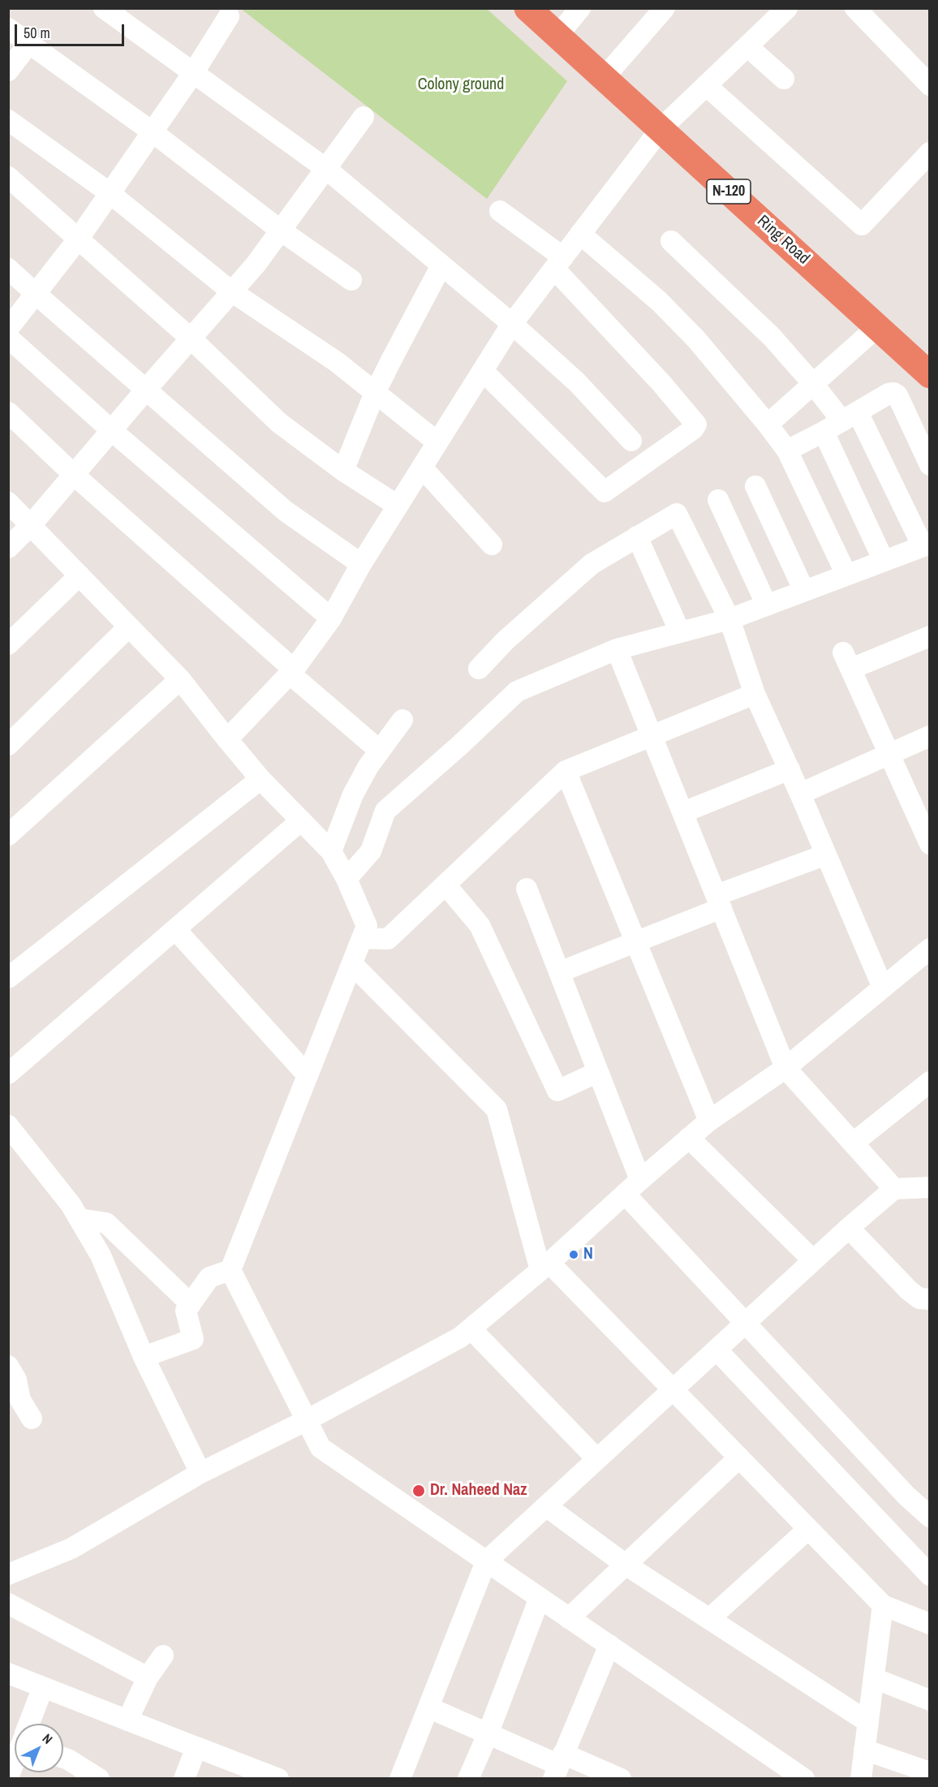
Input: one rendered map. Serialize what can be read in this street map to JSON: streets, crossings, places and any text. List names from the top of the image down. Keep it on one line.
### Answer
{"streets":{"highway":["N-120","Ring Road"]},"parks":["Colony ground"],"places":["N","Dr. Naheed Naz"],"scale_bar":"50 m","north":"top right"}
